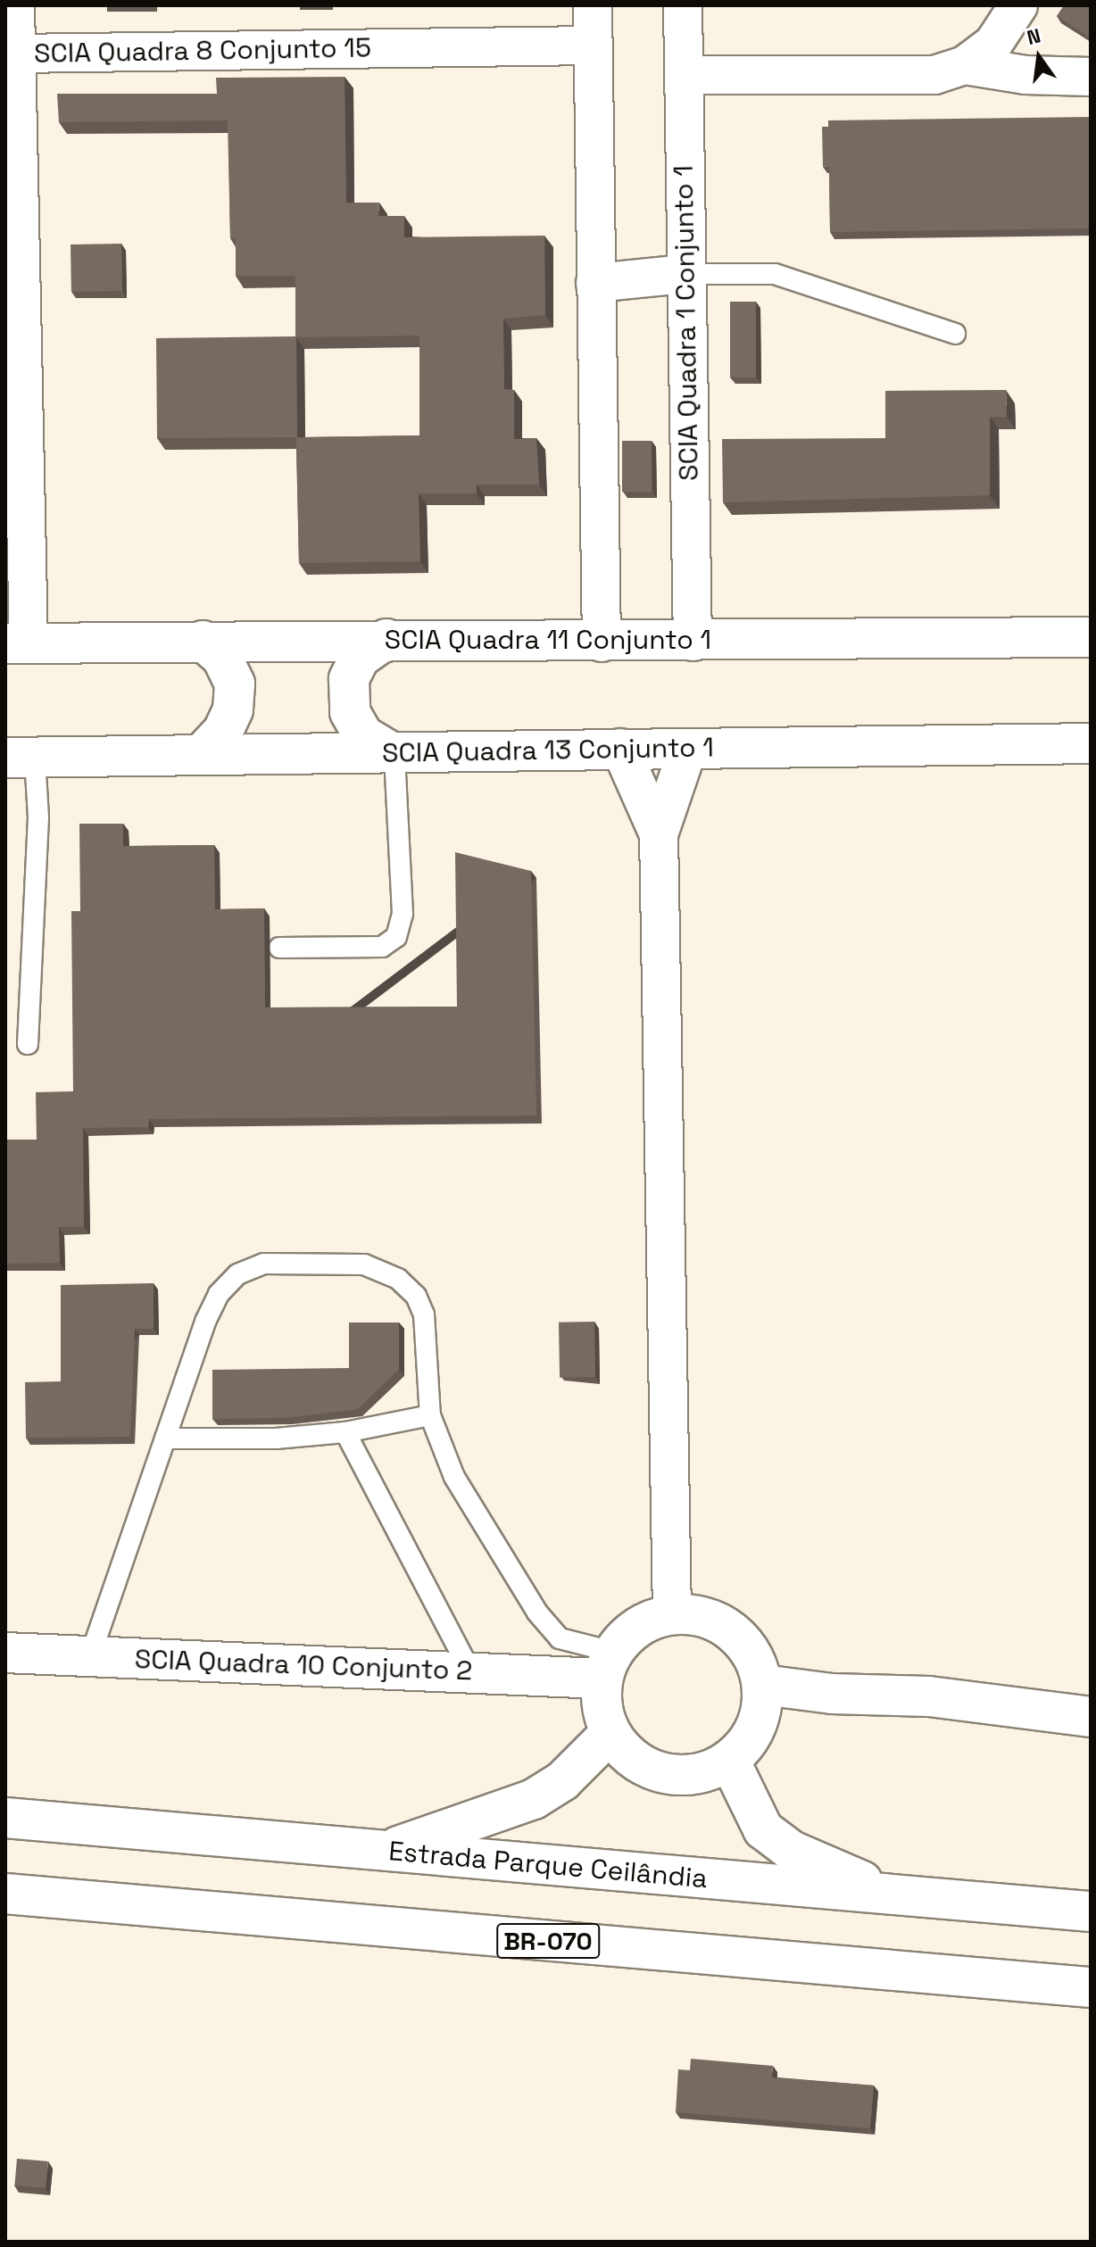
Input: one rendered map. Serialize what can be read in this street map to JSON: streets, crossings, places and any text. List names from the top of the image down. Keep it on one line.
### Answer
{"streets":{"main road":["SCIA Quadra 11 Conjunto 1","SCIA Quadra 13 Conjunto 1","SCIA Quadra 10 Conjunto 2","Estrada Parque Ceilândia","BR-070"],"street":["SCIA Quadra 8 Conjunto 15","SCIA Quadra 1 Conjunto 1"]},"crossings":[["SCIA Quadra 8 Conjunto 15","SCIA Quadra 11 Conjunto 1"],["SCIA Quadra 1 Conjunto 1","SCIA Quadra 11 Conjunto 1"]],"north":"top"}
